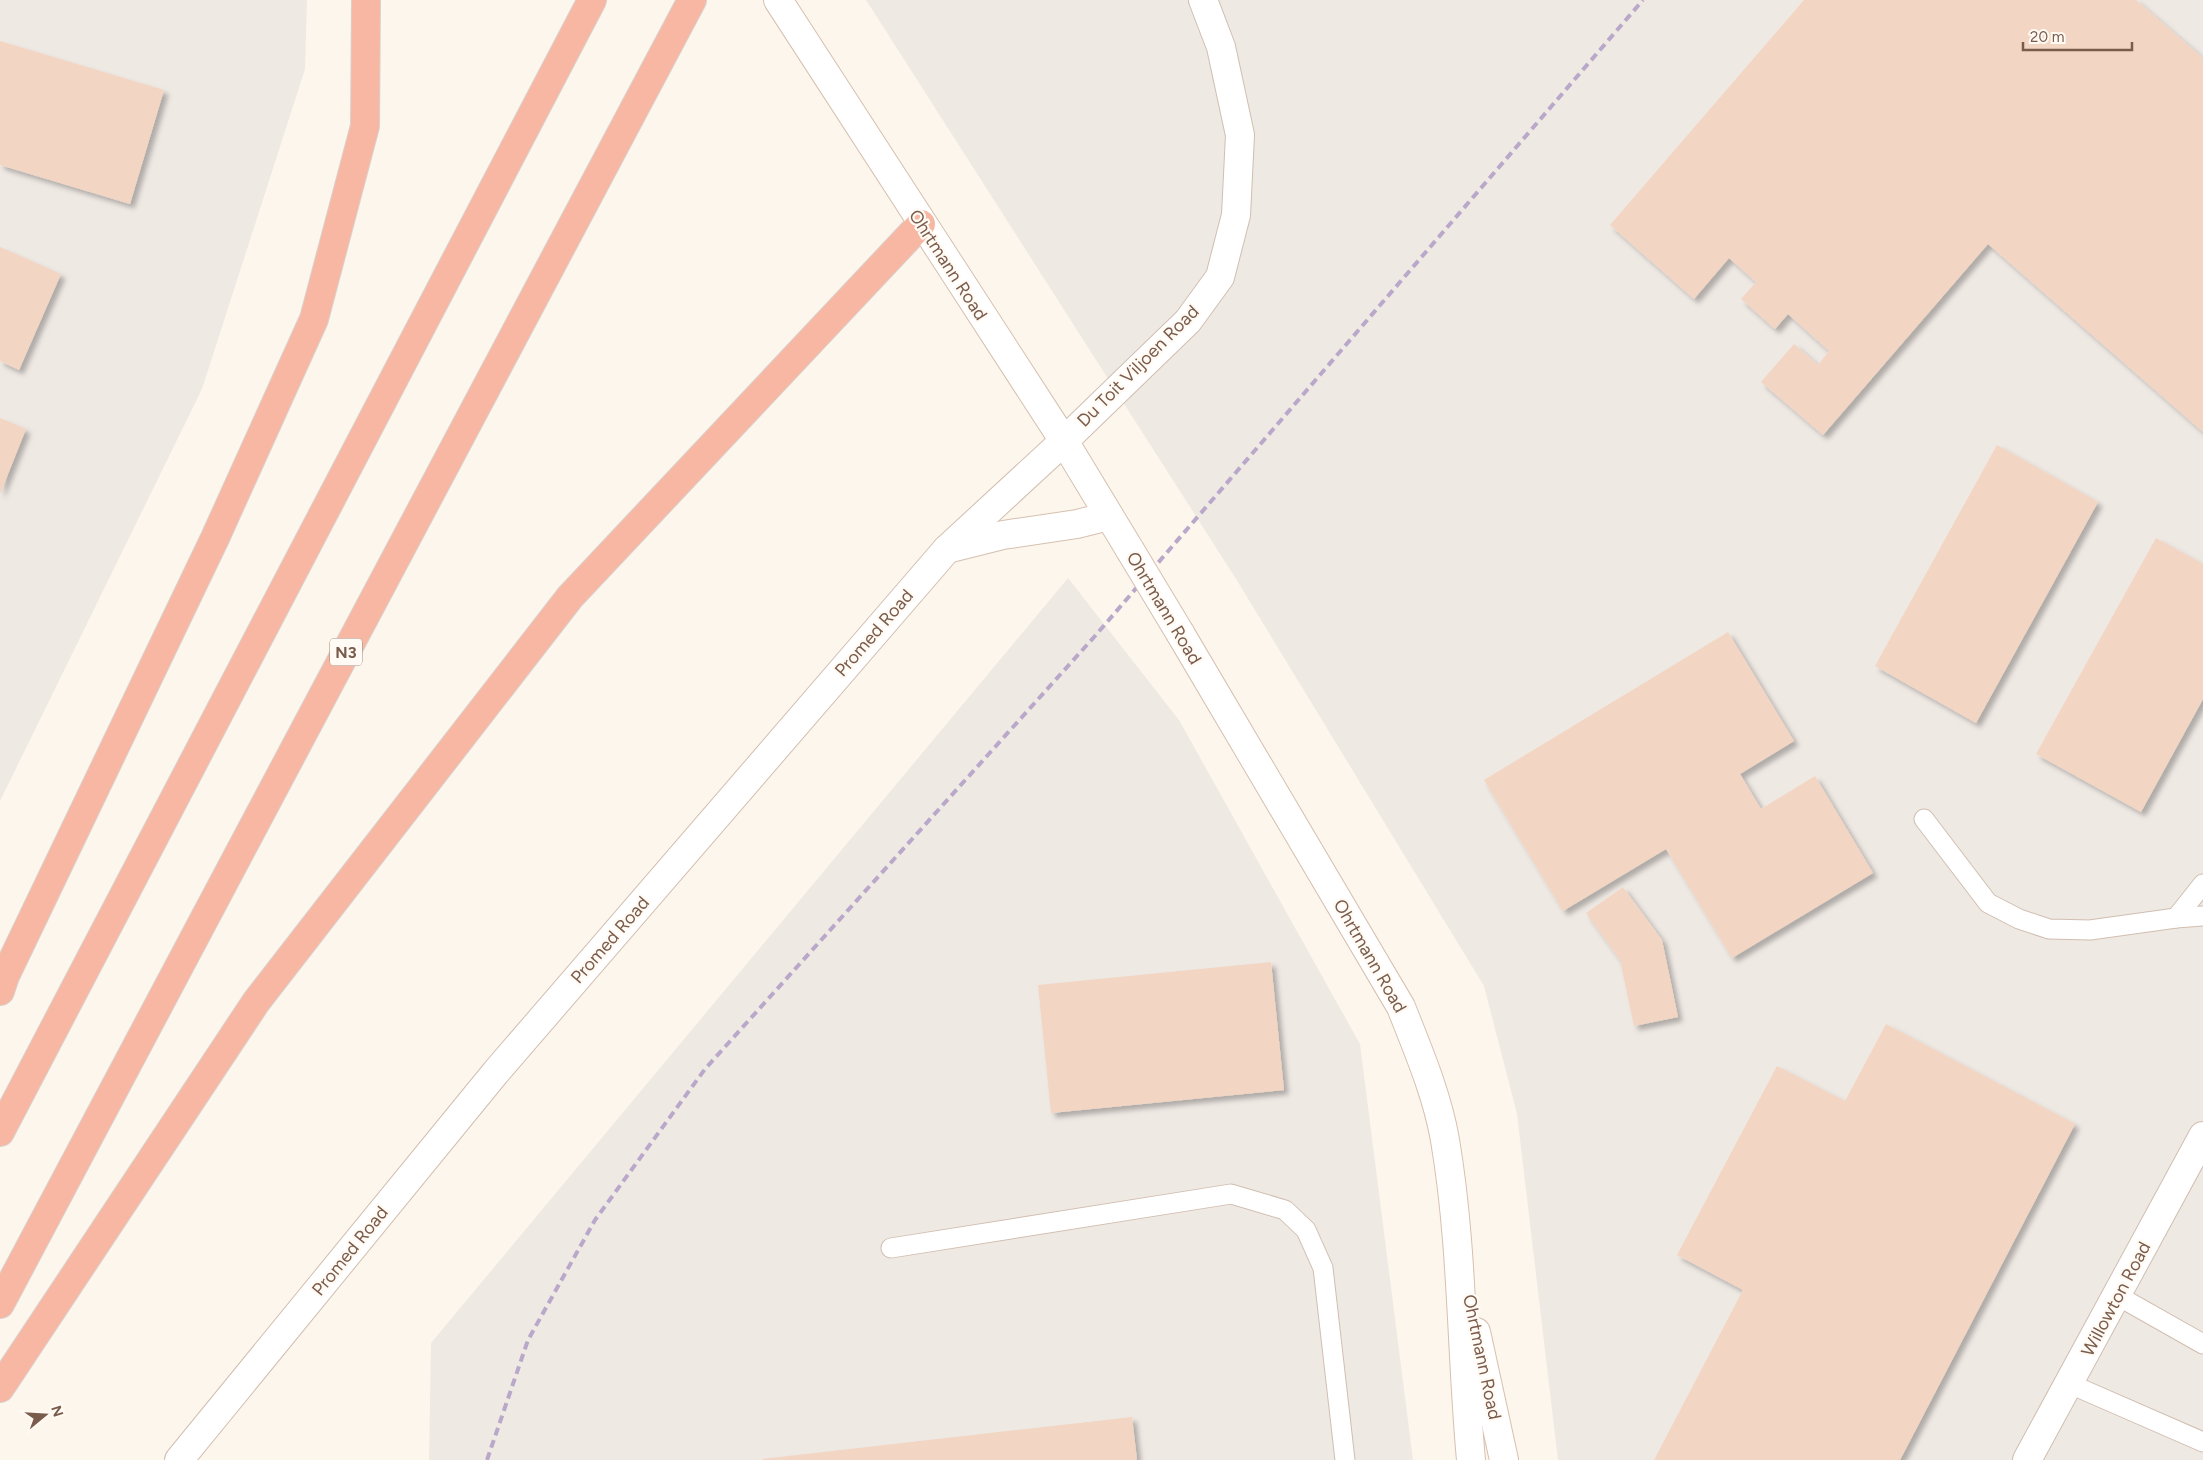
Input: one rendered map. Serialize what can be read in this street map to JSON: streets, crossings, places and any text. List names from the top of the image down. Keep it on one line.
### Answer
{"streets":{"highway":["N3"],"street":["Ohrtmann Road","Du Toit Viljoen Road","Promed Road","Willowton Road"]},"crossings":[["Ohrtmann Road","Du Toit Viljoen Road"],["Ohrtmann Road","Promed Road"],["Du Toit Viljoen Road","Promed Road"]],"scale_bar":"20 m","north":"right"}
